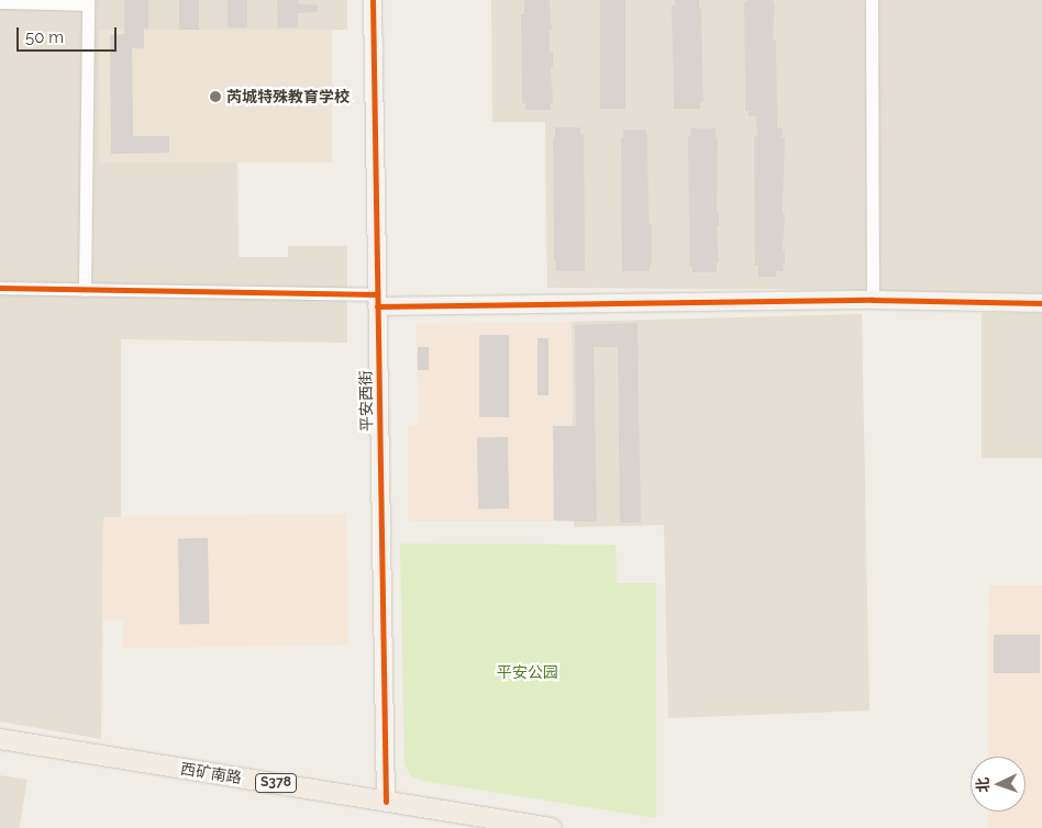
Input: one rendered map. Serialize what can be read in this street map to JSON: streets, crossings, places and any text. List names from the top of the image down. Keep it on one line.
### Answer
{"streets":{"main road":["西矿南路","S378"],"street":["平安西街"]},"crossings":[["平安西街","西矿南路"]],"parks":["平安公园"],"places":["芮城特殊教育学校"],"scale_bar":"50 m","north":"left"}
